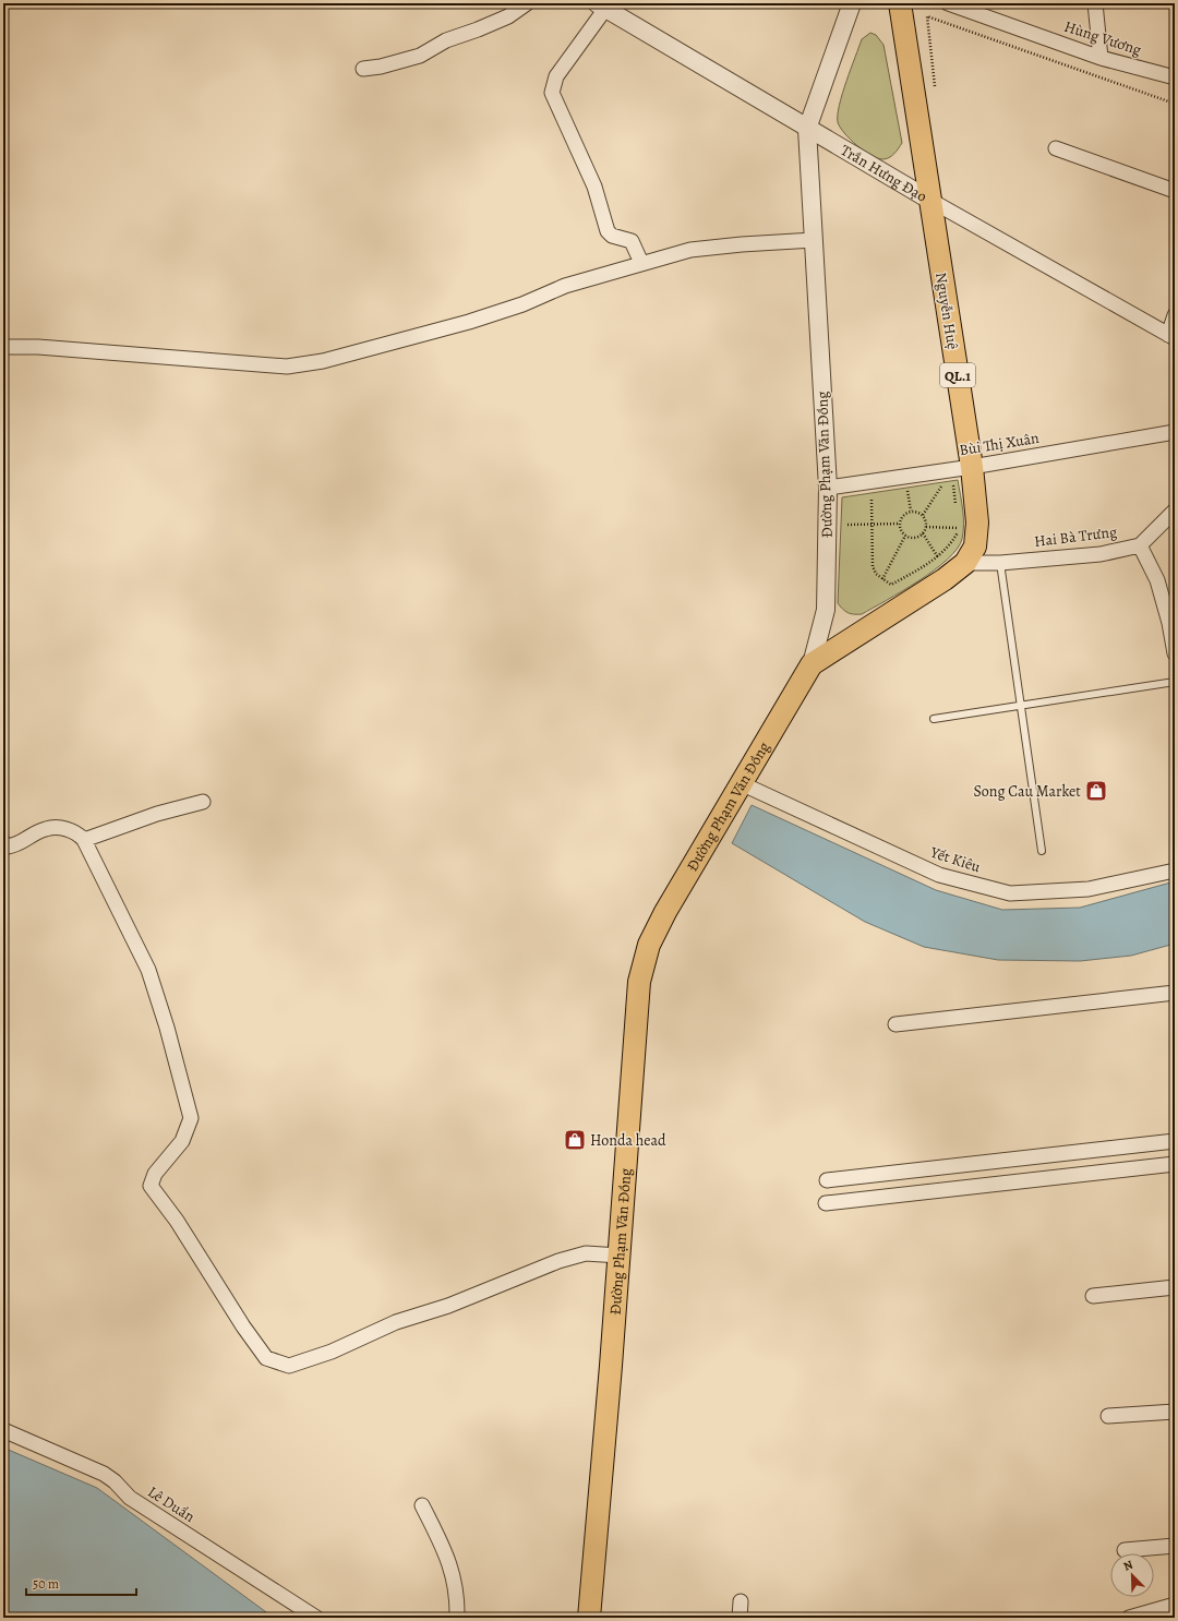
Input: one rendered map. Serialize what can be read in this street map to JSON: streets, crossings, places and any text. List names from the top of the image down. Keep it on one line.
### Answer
{"streets":{"main road":["Nguyễn Huệ","QL.1","Đường Phạm Văn Đồng"],"street":["Hùng Vương","Trần Hưng Đạo","Bùi Thị Xuân","Hai Bà Trưng","Yết Kiêu","Lê Duẩn"]},"crossings":[["Trần Hưng Đạo","Nguyễn Huệ"],["Trần Hưng Đạo","Đường Phạm Văn Đồng"],["Nguyễn Huệ","Bùi Thị Xuân"],["Nguyễn Huệ","Đường Phạm Văn Đồng"],["Nguyễn Huệ","Hai Bà Trưng"],["Bùi Thị Xuân","Đường Phạm Văn Đồng"],["Đường Phạm Văn Đồng","Yết Kiêu"]],"places":{"shop":["Song Cau Market","Honda head"]},"scale_bar":"50 m","north":"top left"}
